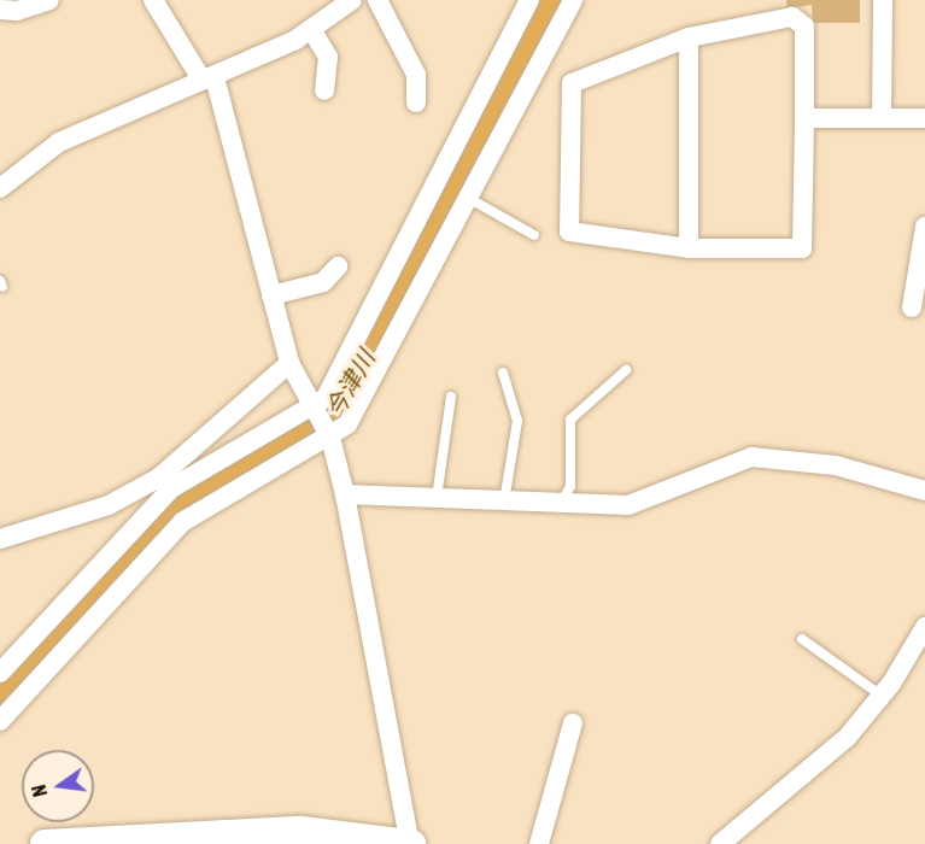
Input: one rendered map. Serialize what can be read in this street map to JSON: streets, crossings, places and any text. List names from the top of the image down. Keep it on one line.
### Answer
{"water":["今津川"],"north":"left"}
